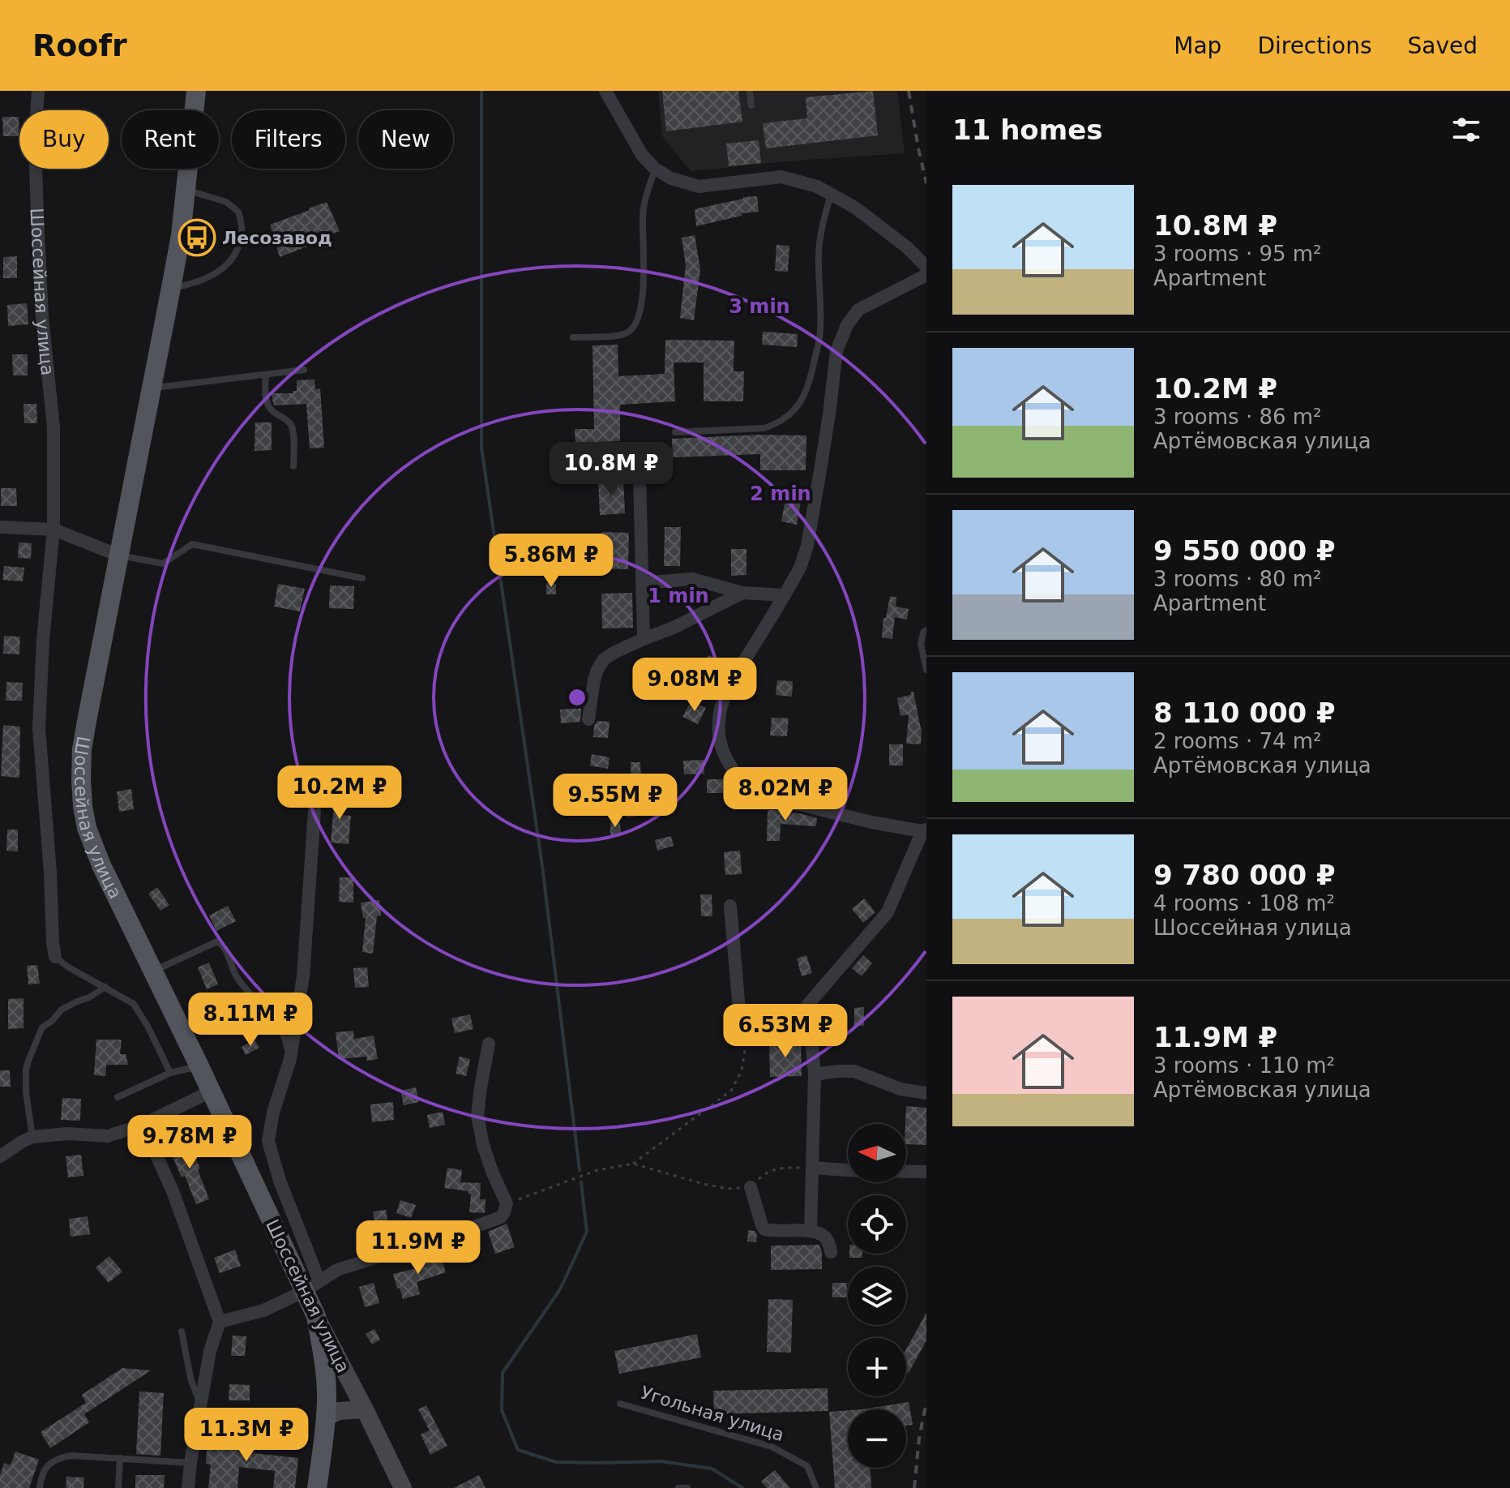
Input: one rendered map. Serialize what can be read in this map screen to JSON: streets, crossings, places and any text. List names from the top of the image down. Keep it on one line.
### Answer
{"streets":{"main road":["Шоссейная улица"],"lane":["Угольная улица"]},"places":{"bus stop":["Лесозавод"]},"north":"left","page":{"header":"Roofr","nav":["Map","Directions","Saved"],"heading":"11 homes","chip":["Buy","Rent","Filters","New"],"list":[{"name":"10.8M ₽","note":"3 rooms · 95 m² · Apartment"},{"name":"10.2M ₽","note":"3 rooms · 86 m² · Артёмовская улица"},{"name":"9 550 000 ₽","note":"3 rooms · 80 m² · Apartment"},{"name":"8 110 000 ₽","note":"2 rooms · 74 m² · Артёмовская улица"},{"name":"9 780 000 ₽","note":"4 rooms · 108 m² · Шоссейная улица"},{"name":"11.9M ₽","note":"3 rooms · 110 m² · Артёмовская улица"}],"price":["10.8M ₽","5.86M ₽","9.08M ₽","10.2M ₽","8.02M ₽","9.55M ₽","8.11M ₽","6.53M ₽","9.78M ₽","11.9M ₽","11.3M ₽"],"map_buttons":["+","−"]},"rings":["3 min","2 min","1 min"]}
